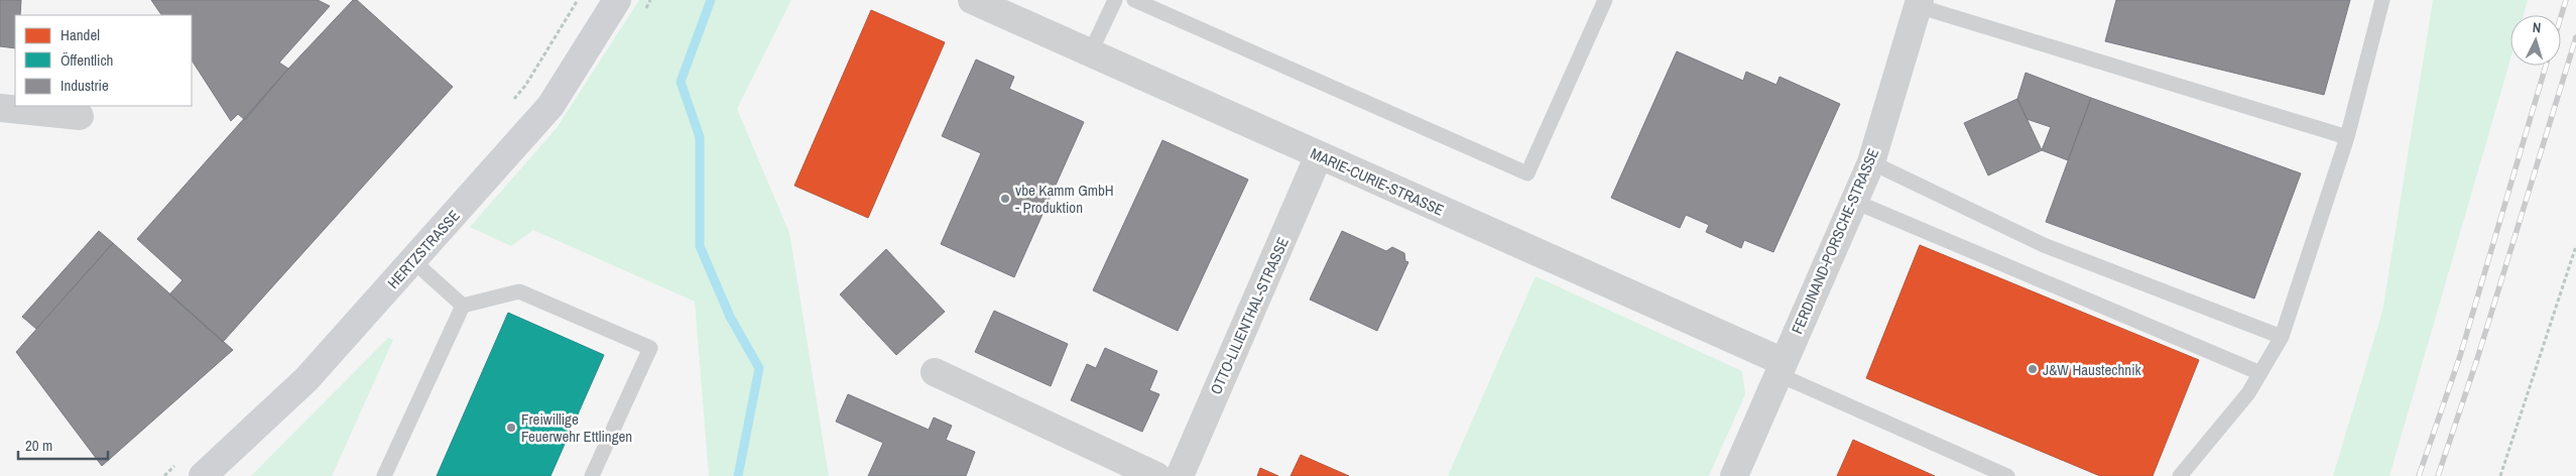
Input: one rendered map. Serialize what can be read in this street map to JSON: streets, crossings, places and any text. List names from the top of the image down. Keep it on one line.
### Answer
{"streets":{"street":["MARIE-CURIE-STRASSE","FERDINAND-PORSCHE-STRASSE","HERTZSTRASSE","OTTO-LILIENTHAL-STRASSE"]},"crossings":[["MARIE-CURIE-STRASSE","FERDINAND-PORSCHE-STRASSE"],["MARIE-CURIE-STRASSE","OTTO-LILIENTHAL-STRASSE"]],"places":["vbe Kamm GmbH - Produktion","J&W Haustechnik","Freiwillige Feuerwehr Ettlingen"],"legend":["Handel","Öffentlich","Industrie"],"scale_bar":"20 m","north":"top"}
